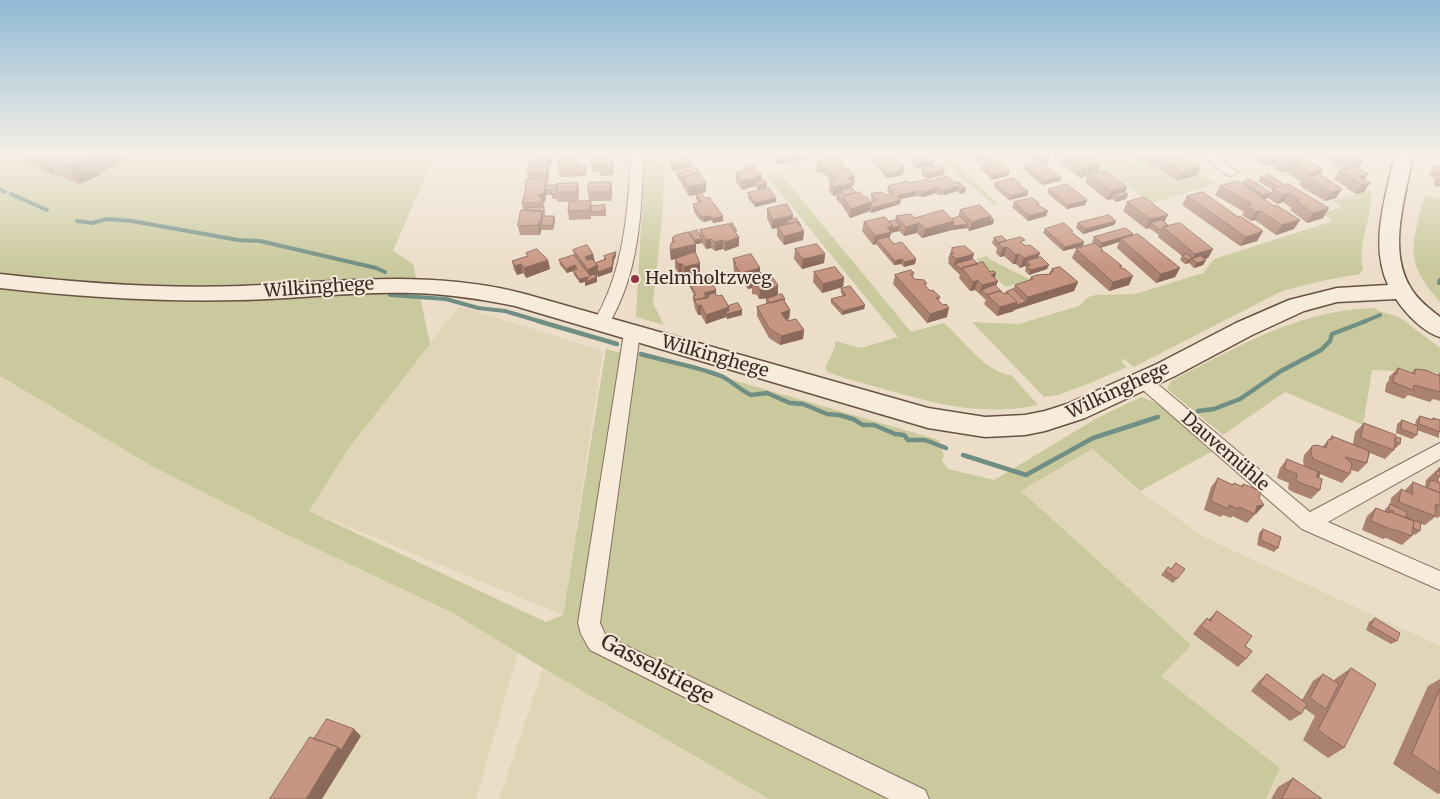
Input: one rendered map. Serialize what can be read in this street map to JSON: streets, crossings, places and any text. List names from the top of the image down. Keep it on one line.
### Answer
{"streets":{"street":["Wilkinghege","Dauvemühle","Gasselstiege"]},"crossings":[["Wilkinghege","Dauvemühle"],["Wilkinghege","Gasselstiege"]],"places":["Helmholtzweg"]}
